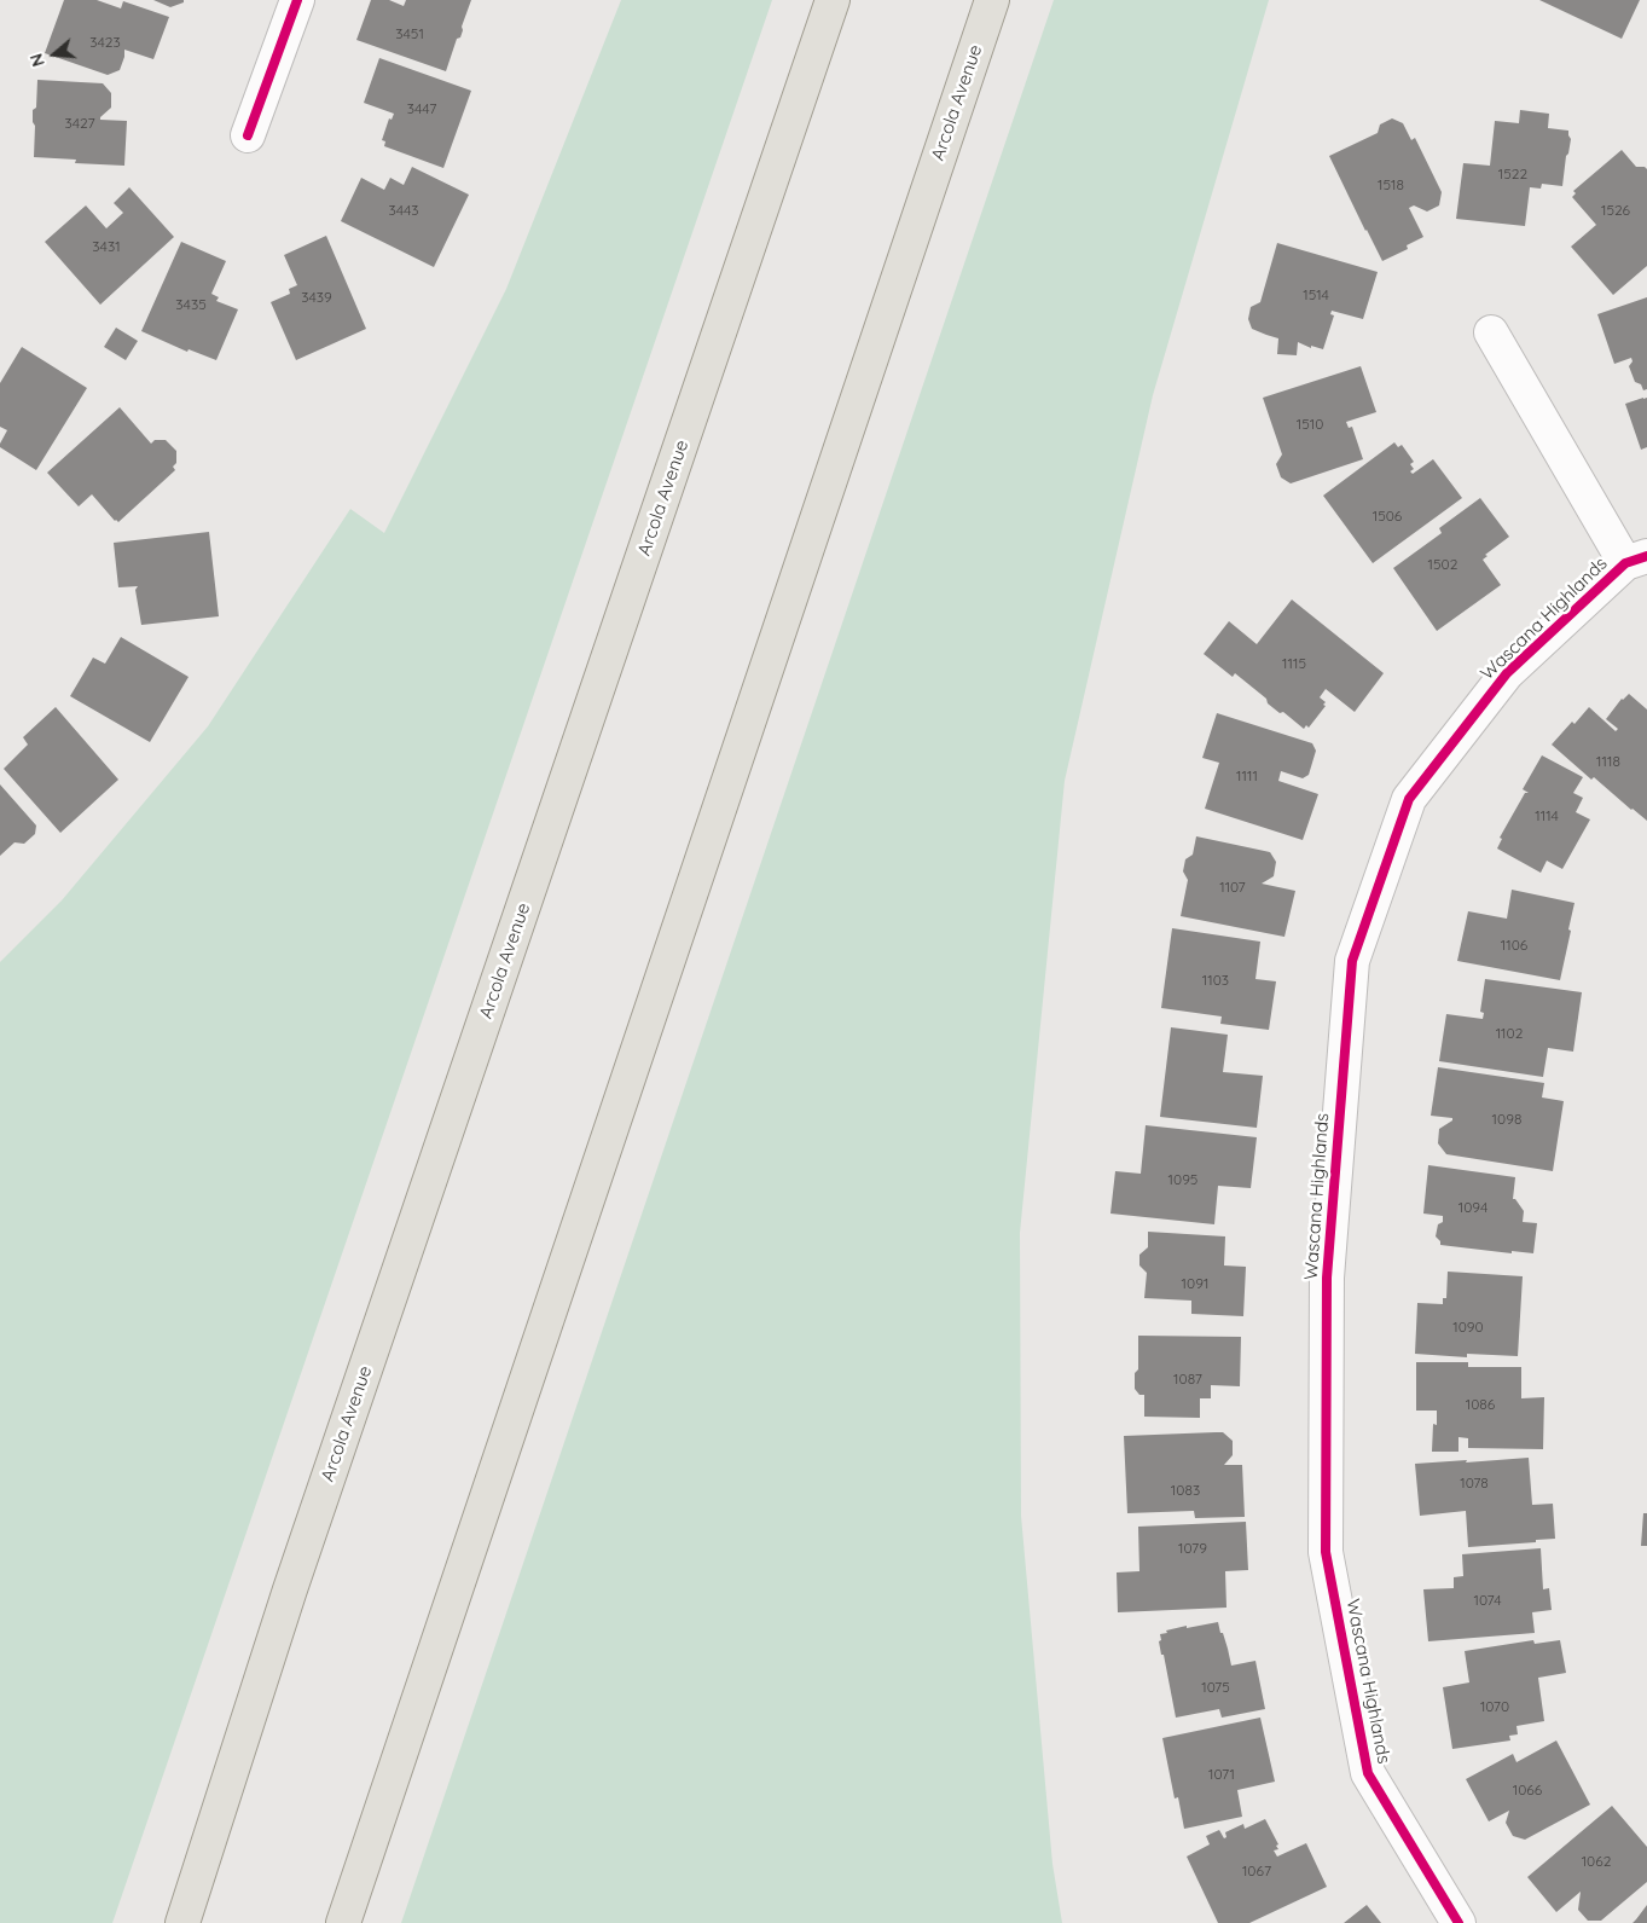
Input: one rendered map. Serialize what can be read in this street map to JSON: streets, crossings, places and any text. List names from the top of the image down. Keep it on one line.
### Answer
{"streets":{"main road":["Arcola Avenue"],"street":["Wascana Highlands"]},"house_numbers":["3451","3423","3447","3427","1522","1518","3443","1526","3431","1514","3439","3435","1510","1506","1502","1115","1118","1111","1114","1107","1106","1103","1102","1098","1095","1094","1091","1090","1087","1086","1078","1083","1079","1074","1075","1070","1071","1066","1062","1067"],"north":"left"}
